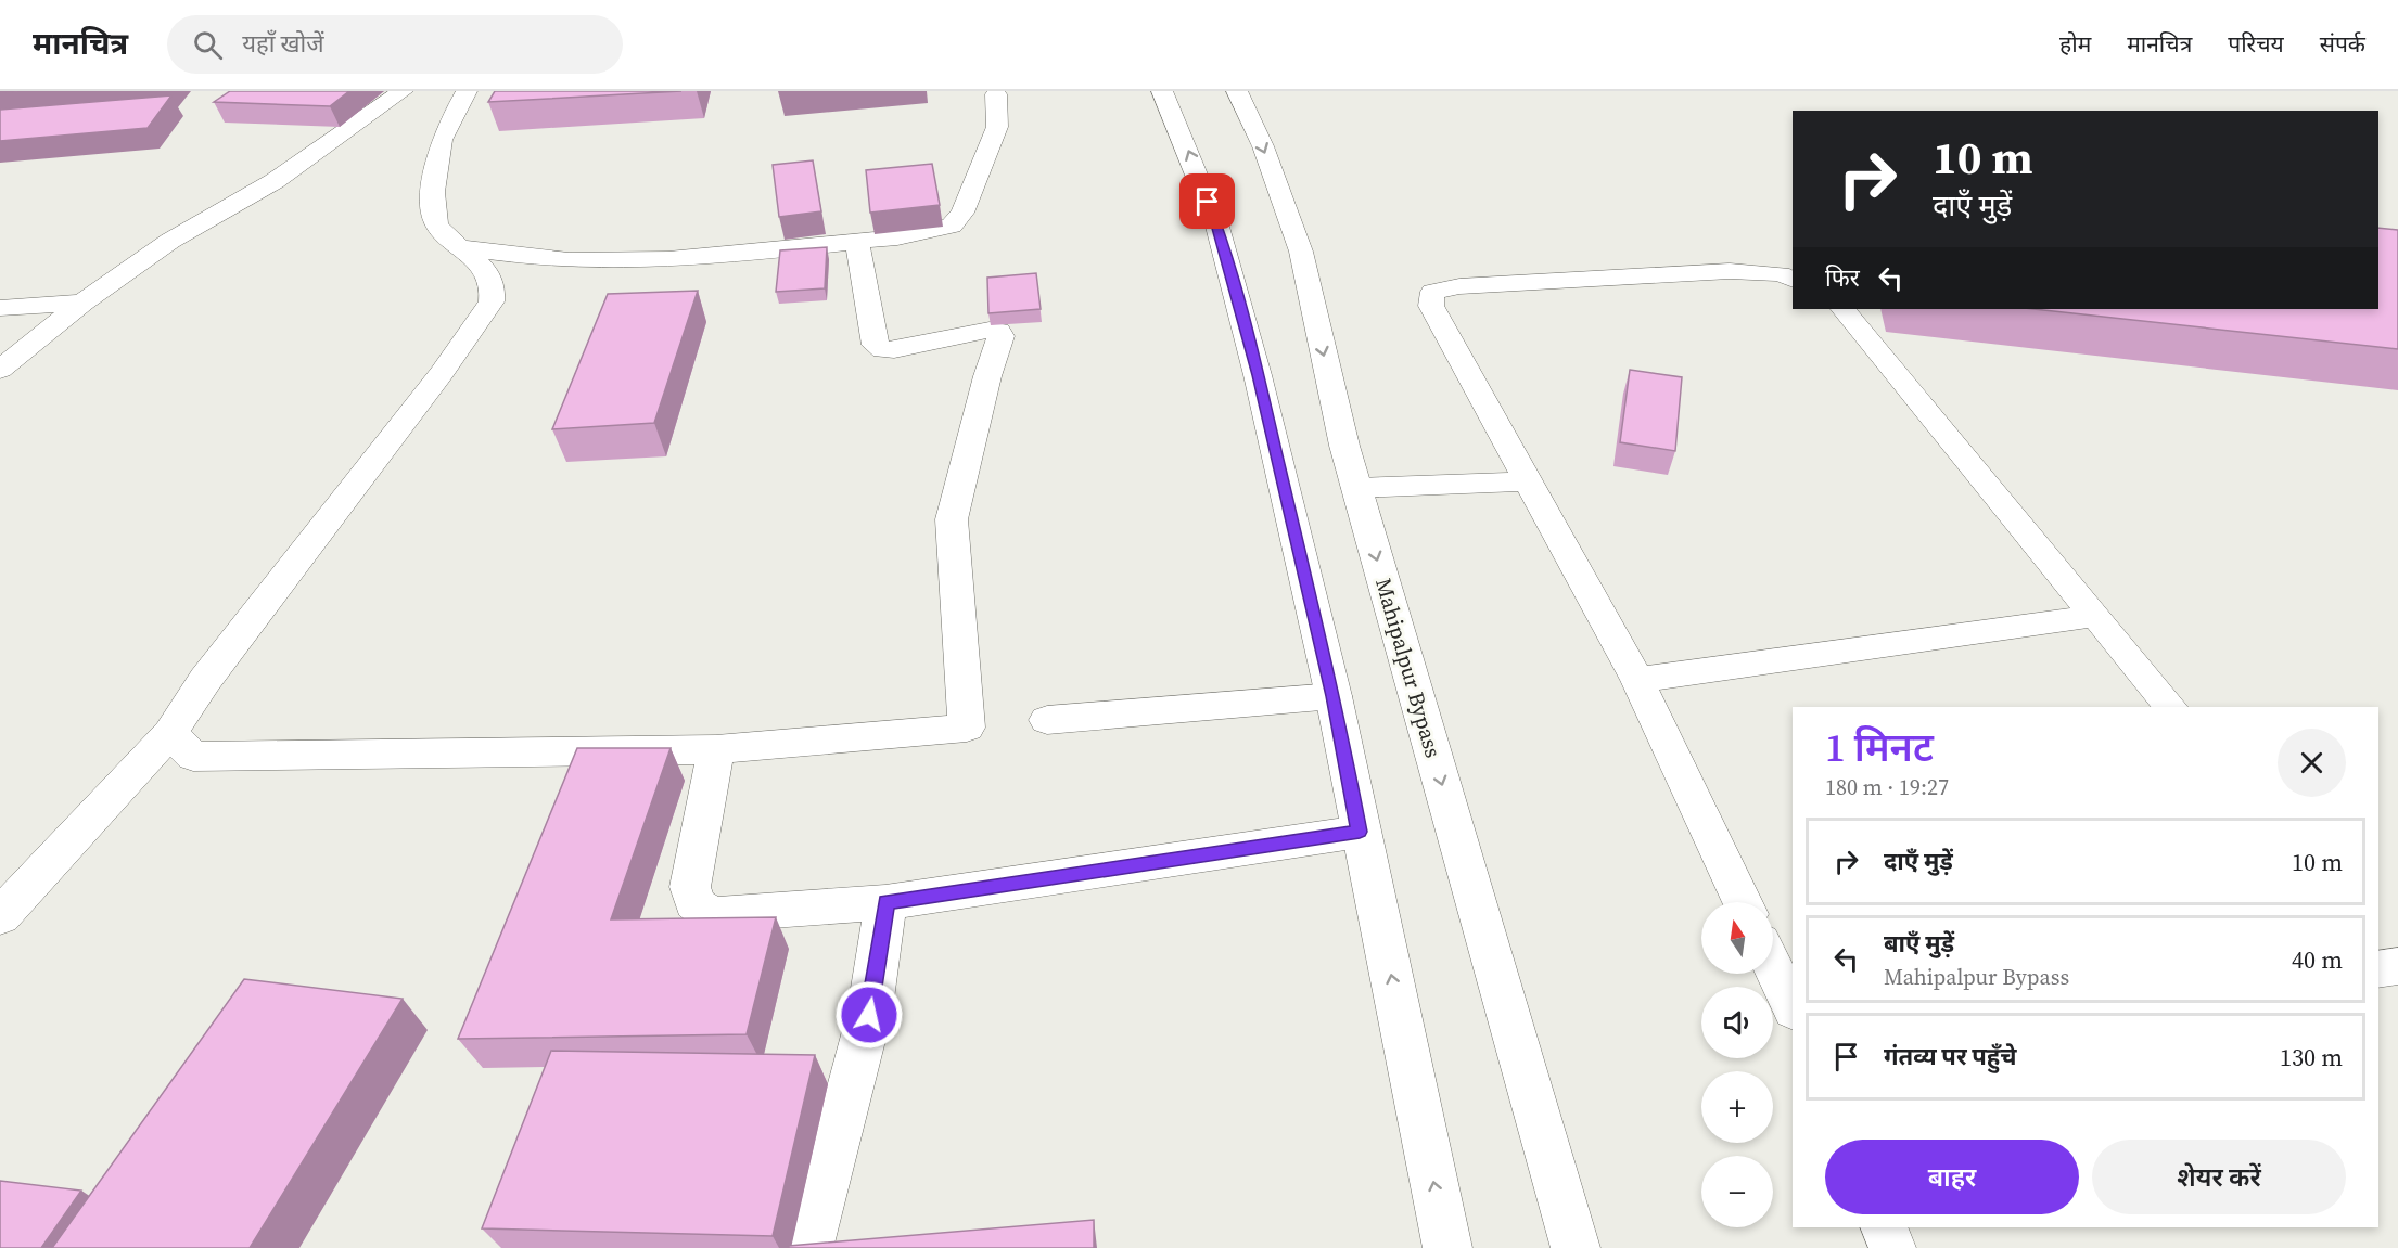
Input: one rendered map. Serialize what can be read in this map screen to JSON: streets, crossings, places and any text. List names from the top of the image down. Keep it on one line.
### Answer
{"streets":{"street":["Mahipalpur Bypass"]},"north":"top","page":{"header":"मानचित्र","search":"यहाँ खोजें","nav":["होम","मानचित्र","परिचय","संपर्क"],"turn":["10 m","दाएँ मुड़ें"],"then":"फिर","heading":["1 मिनट","180 m · 19:27"],"list":[{"name":"दाएँ मुड़ें","value":"10 m"},{"name":"बाएँ मुड़ें","note":"Mahipalpur Bypass","value":"40 m"},{"name":"गंतव्य पर पहुँचे","value":"130 m"}],"map_buttons":["+","−"],"buttons":["बाहर","शेयर करें"]}}
